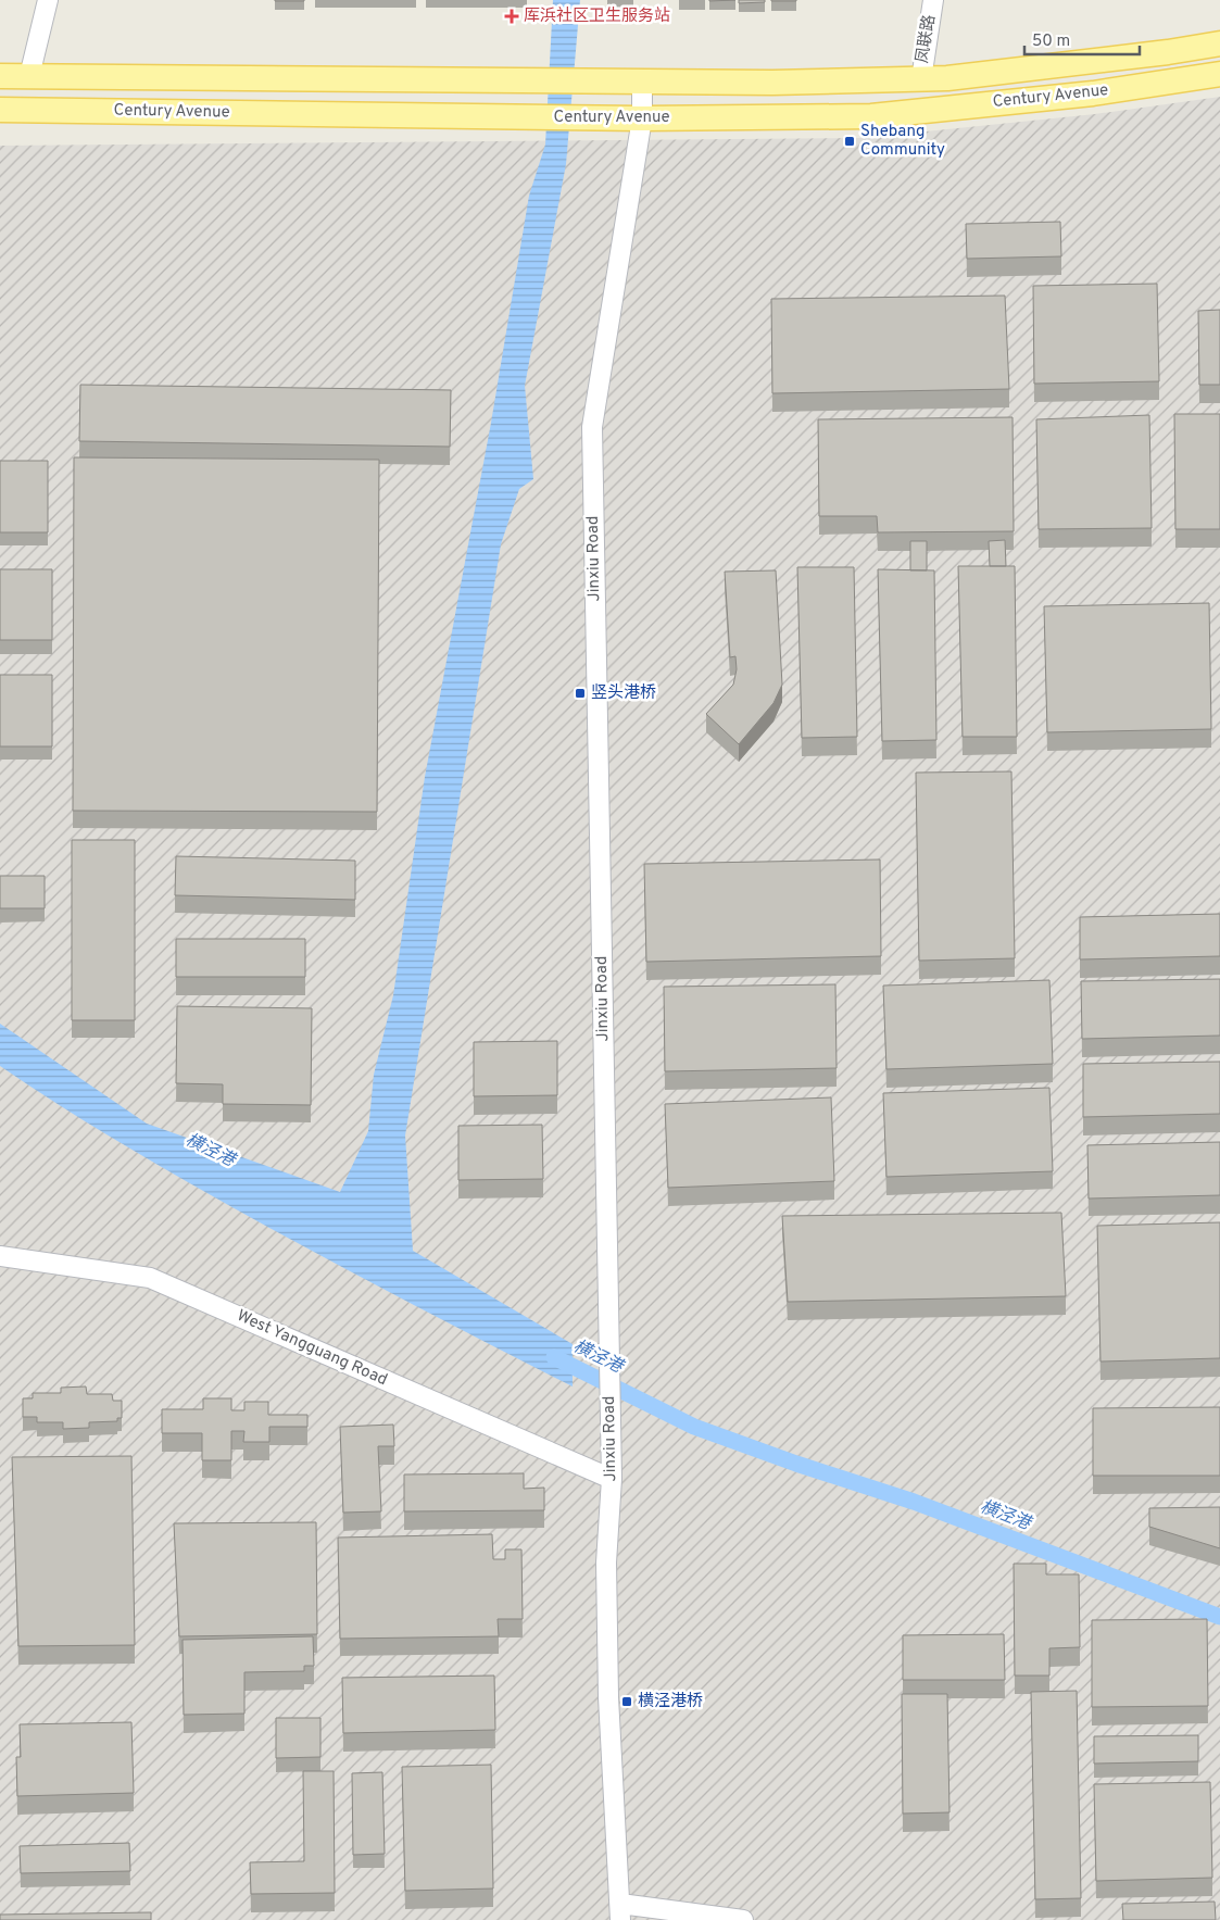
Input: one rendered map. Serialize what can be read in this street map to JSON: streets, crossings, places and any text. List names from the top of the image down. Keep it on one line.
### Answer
{"streets":{"main road":["Century Avenue"],"street":["凤联路","Jinxiu Road","West Yangguang Road"]},"crossings":[["凤联路","Century Avenue"],["Century Avenue","Jinxiu Road"],["Jinxiu Road","West Yangguang Road"]],"water":["横泾港"],"places":{"health":["厍浜社区卫生服务站"],"transit":["Shebang Community","竖头港桥","横泾港桥"]},"scale_bar":"50 m"}
